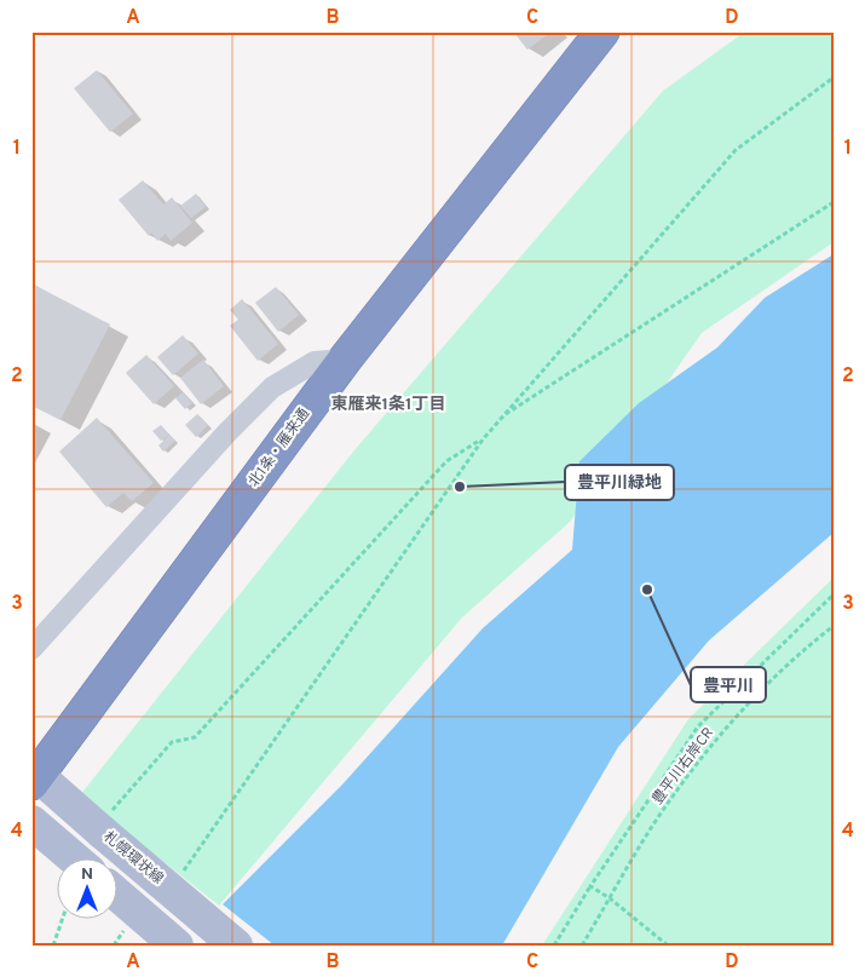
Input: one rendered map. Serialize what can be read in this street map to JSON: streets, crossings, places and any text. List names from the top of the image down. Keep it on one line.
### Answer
{"streets":{"highway":["北1条・雁来通"],"main road":["札幌環状線"],"path":["豊平川右岸CR"]},"crossings":[["北1条・雁来通","札幌環状線"]],"districts":["東雁来1条1丁目"],"places":["豊平川緑地","豊平川"],"north":"top","grid":{"columns":["A","B","C","D"],"rows":["1","2","3","4"]}}
